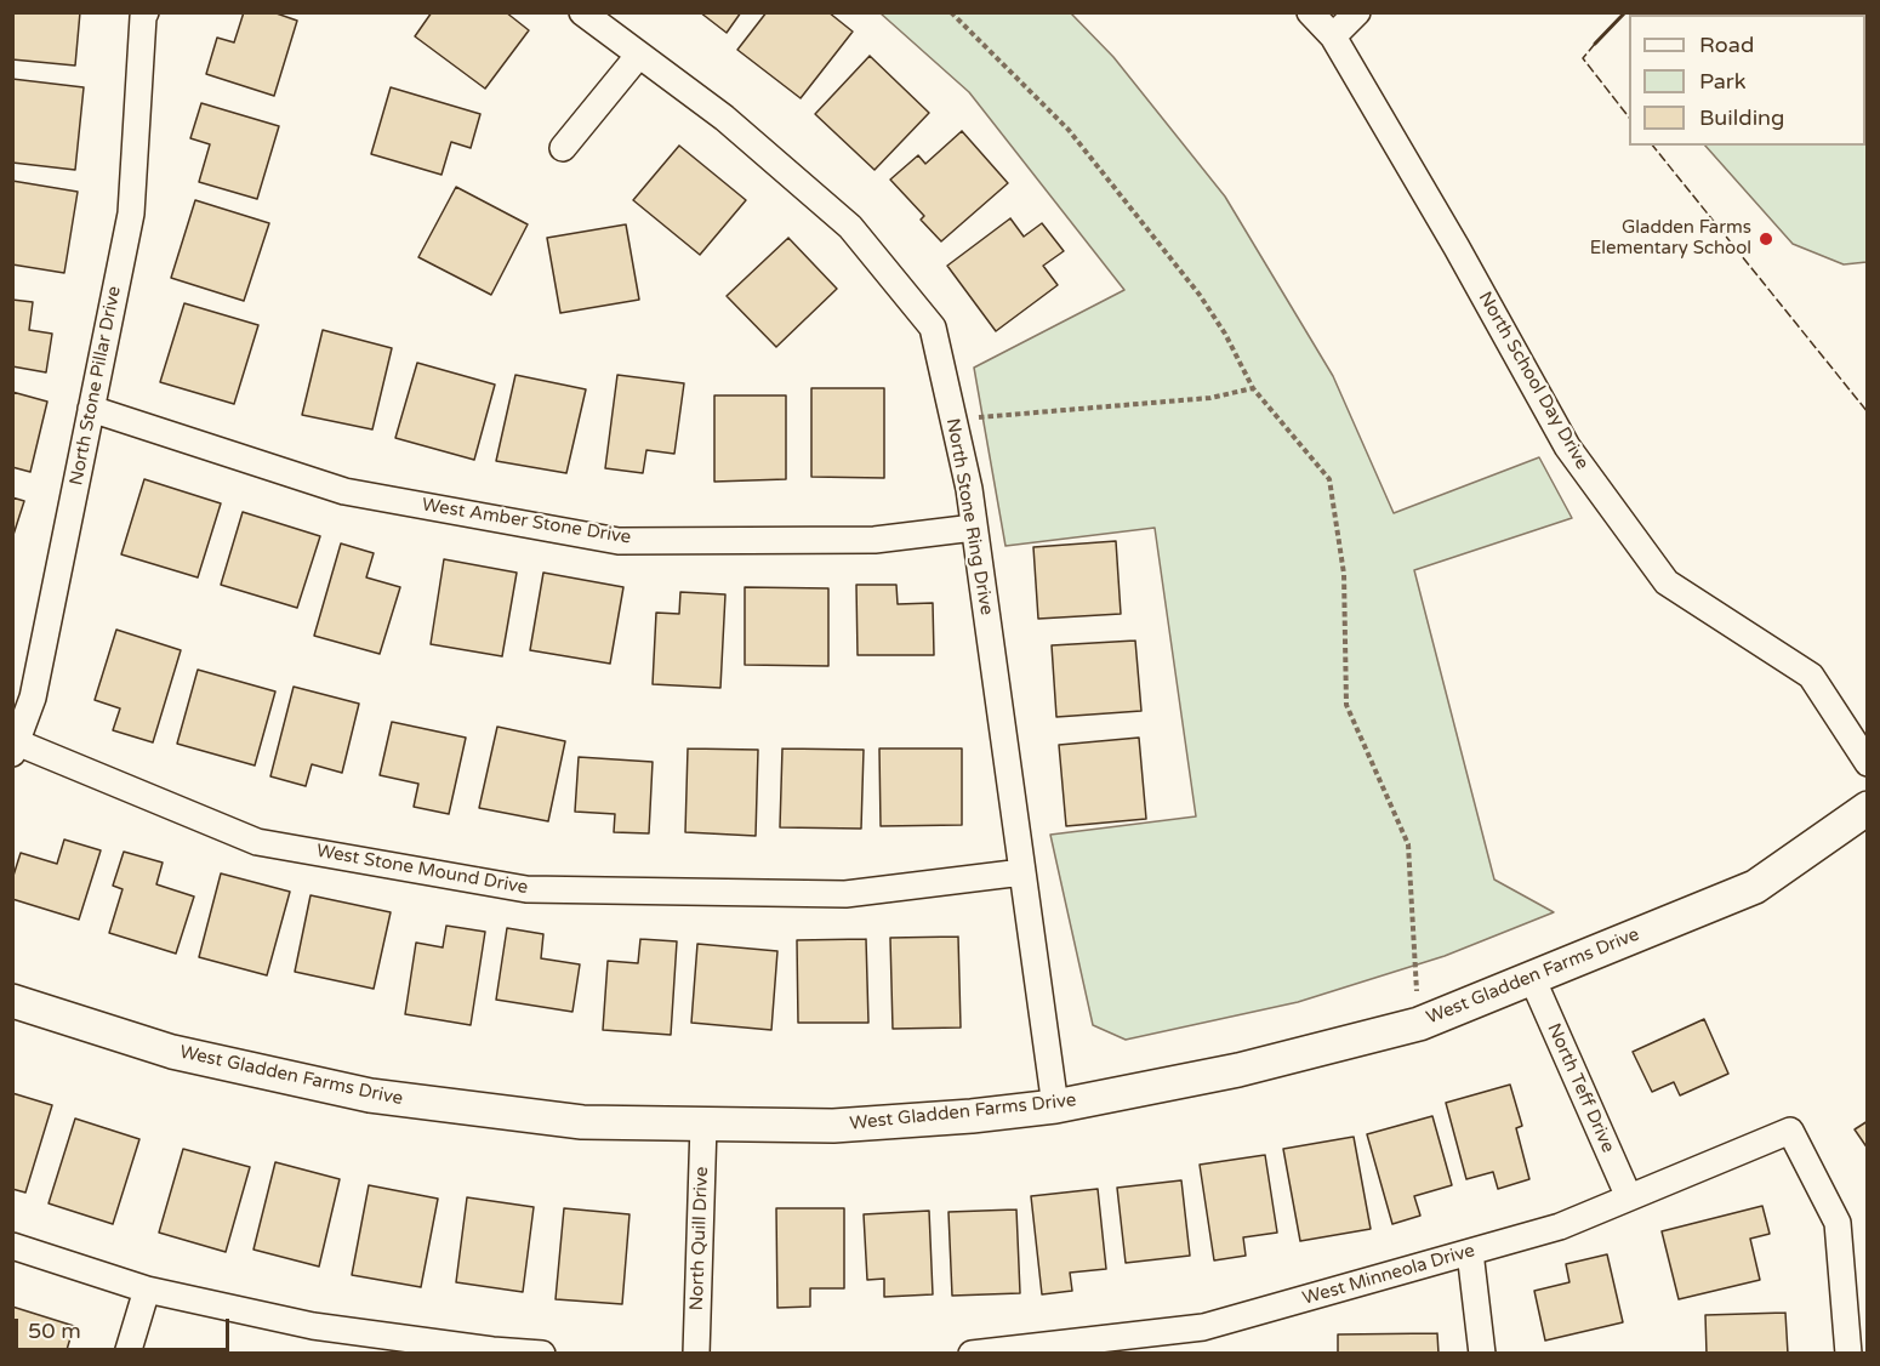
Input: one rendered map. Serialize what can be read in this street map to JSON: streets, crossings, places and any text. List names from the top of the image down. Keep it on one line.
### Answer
{"streets":{"street":["North School Day Drive","North Stone Pillar Drive","North Stone Ring Drive","West Amber Stone Drive","West Stone Mound Drive","West Gladden Farms Drive","North Teff Drive","North Quill Drive","West Minneola Drive"]},"crossings":[["North Stone Pillar Drive","West Amber Stone Drive"],["North Stone Pillar Drive","West Stone Mound Drive"],["North Stone Ring Drive","West Amber Stone Drive"],["North Stone Ring Drive","West Stone Mound Drive"],["North Stone Ring Drive","West Gladden Farms Drive"],["West Gladden Farms Drive","North Teff Drive"],["West Gladden Farms Drive","North Quill Drive"],["North Teff Drive","West Minneola Drive"]],"places":["Gladden Farms Elementary School"],"legend":["Road","Park","Building"],"scale_bar":"50 m"}
